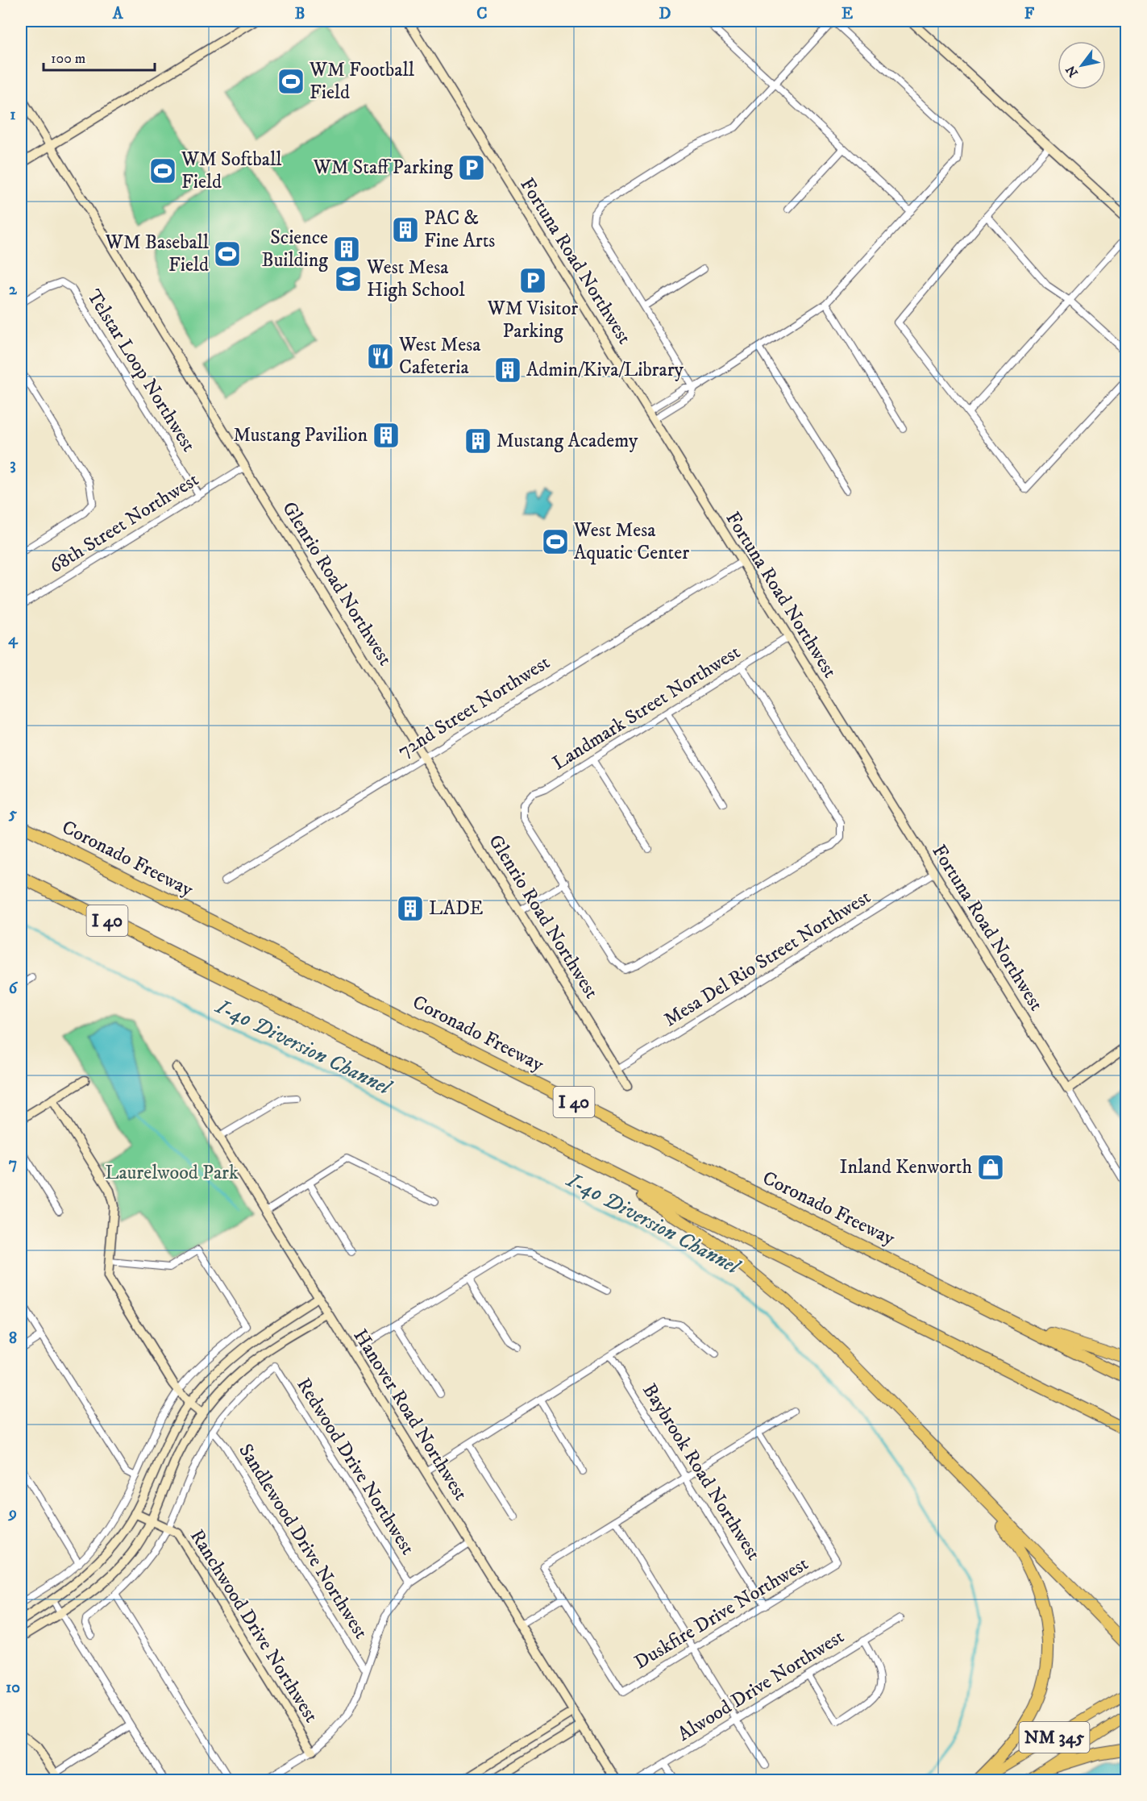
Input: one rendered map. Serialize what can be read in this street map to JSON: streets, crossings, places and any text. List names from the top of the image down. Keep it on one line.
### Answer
{"streets":{"highway":["Coronado Freeway","I 40"],"main road":["NM 345"],"street":["Fortuna Road Northwest","Telstar Loop Northwest","68th Street Northwest","Glenrio Road Northwest","72nd Street Northwest","Landmark Street Northwest","Mesa Del Rio Street Northwest","Hanover Road Northwest","Redwood Drive Northwest","Baybrook Road Northwest","Sandlewood Drive Northwest","Duskfire Drive Northwest","Ranchwood Drive Northwest","Alwood Drive Northwest"]},"crossings":[["Fortuna Road Northwest","72nd Street Northwest"],["Fortuna Road Northwest","Landmark Street Northwest"],["Fortuna Road Northwest","Mesa Del Rio Street Northwest"],["Telstar Loop Northwest","68th Street Northwest"],["68th Street Northwest","Glenrio Road Northwest"],["Glenrio Road Northwest","72nd Street Northwest"],["Glenrio Road Northwest","Mesa Del Rio Street Northwest"],["Redwood Drive Northwest","Sandlewood Drive Northwest"],["Baybrook Road Northwest","Duskfire Drive Northwest"]],"water":["I-40 Diversion Channel"],"parks":["Laurelwood Park"],"places":{"sports":["WM Football Field","WM Softball Field","WM Baseball Field","West Mesa Aquatic Center"],"parking":["WM Staff Parking","WM Visitor Parking"],"building":["PAC & Fine Arts","Science Building","Admin/Kiva/Library","Mustang Pavilion","Mustang Academy","LADE"],"school or university":["West Mesa High School"],"restaurant":["West Mesa Cafeteria"],"shop":["Inland Kenworth"]},"scale_bar":"100 m","north":"bottom left","grid":{"columns":["A","B","C","D","E","F"],"rows":["1","2","3","4","5","6","7","8","9","10"]}}
